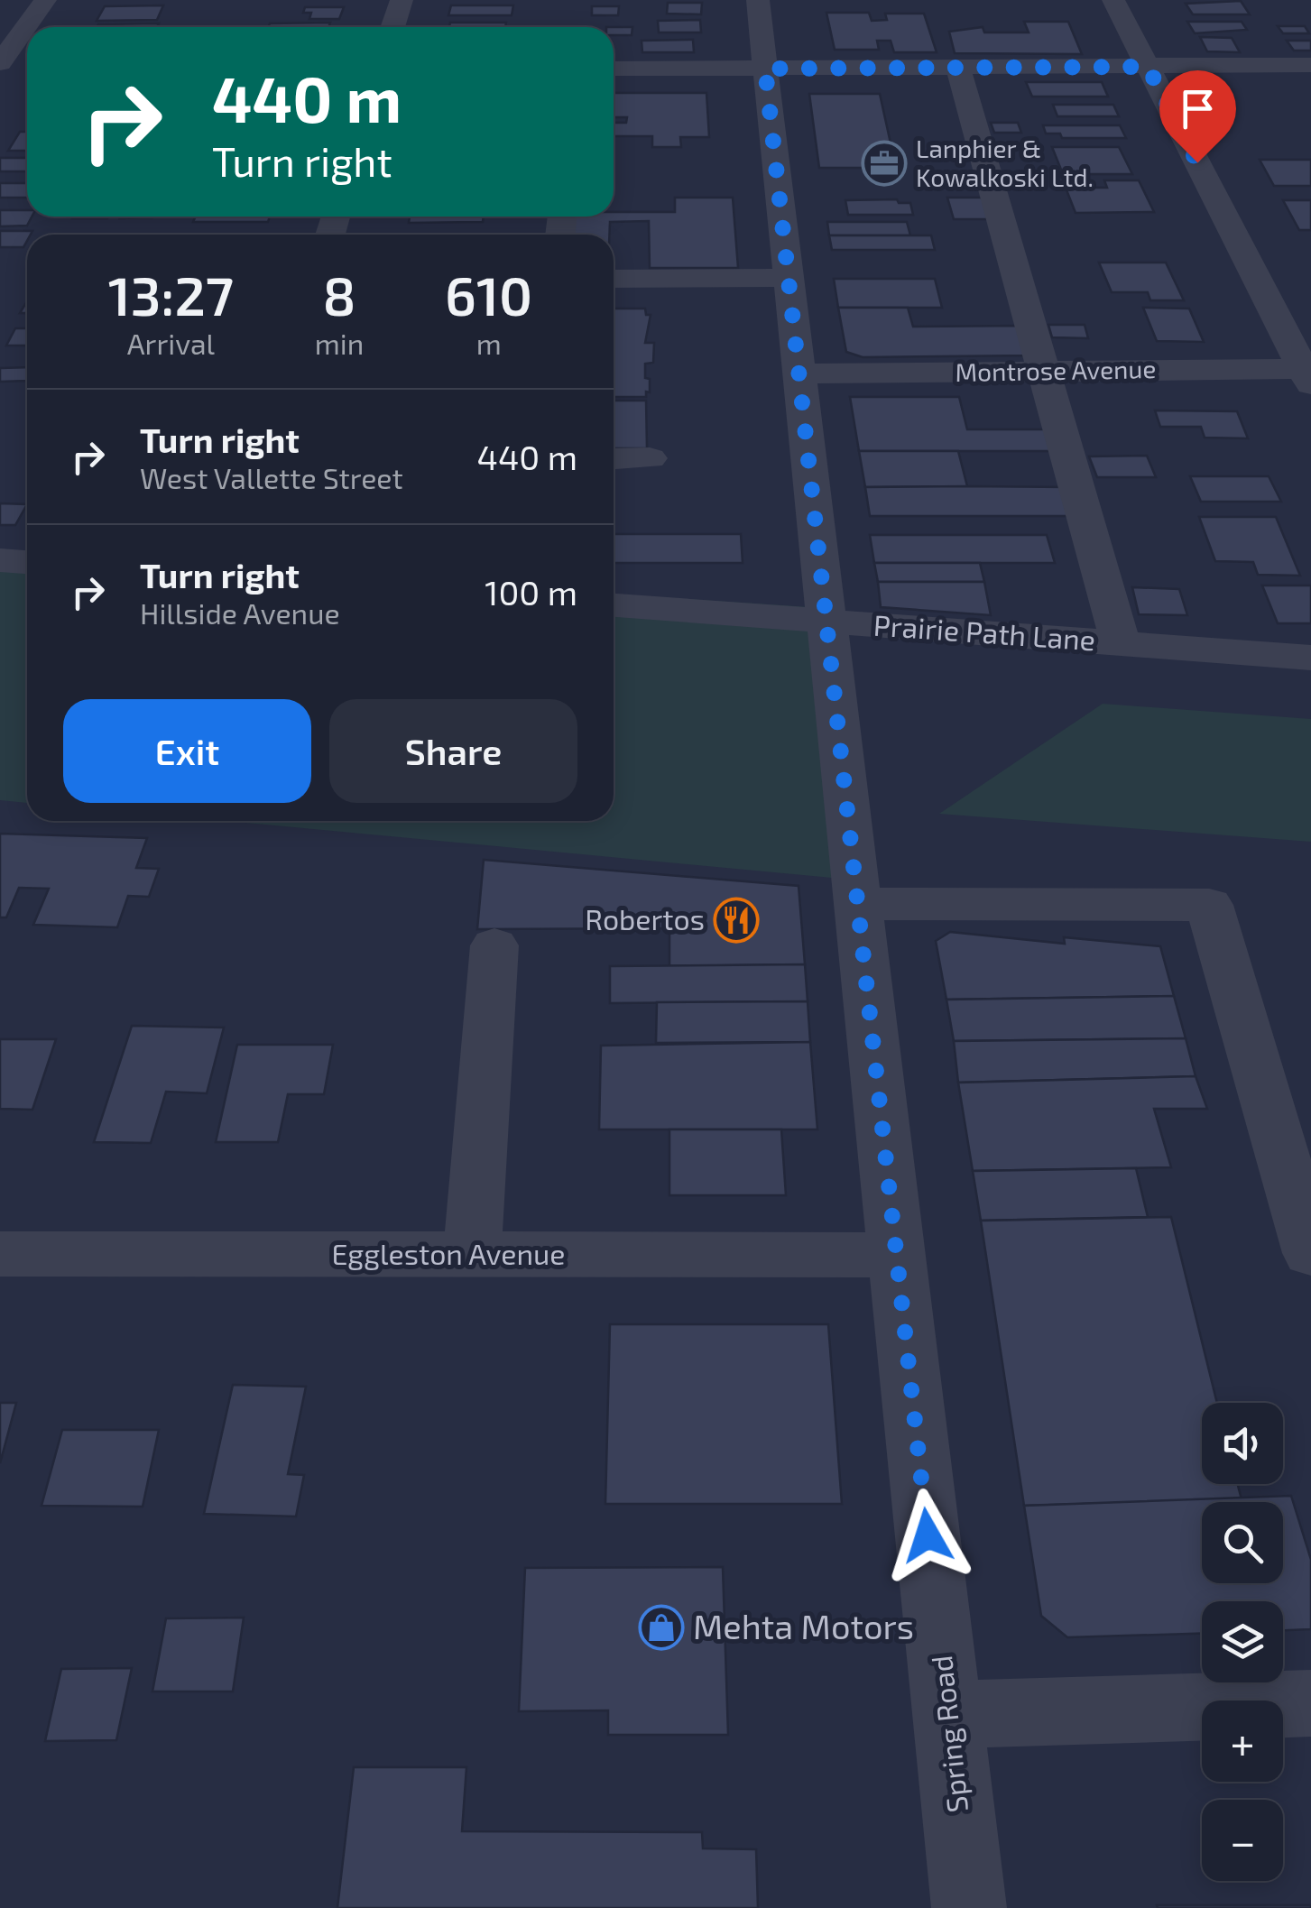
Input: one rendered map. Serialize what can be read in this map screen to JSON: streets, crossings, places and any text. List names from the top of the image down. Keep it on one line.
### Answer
{"streets":{"street":["Montrose Avenue","Prairie Path Lane","Eggleston Avenue","Spring Road"]},"crossings":[["Montrose Avenue","Spring Road"],["Prairie Path Lane","Spring Road"],["Eggleston Avenue","Spring Road"]],"places":{"office":["Lanphier & Kowalkoski Ltd."],"restaurant":["Robertos"],"shop":["Mehta Motors"]},"page":{"turn":["440 m","Turn right"],"eta":["13:27","Arrival","8","min","610","m"],"list":[{"name":"Turn right","note":"West Vallette Street","value":"440 m"},{"name":"Turn right","note":"Hillside Avenue","value":"100 m"}],"buttons":["Exit","Share"],"map_buttons":["+","−"]}}
